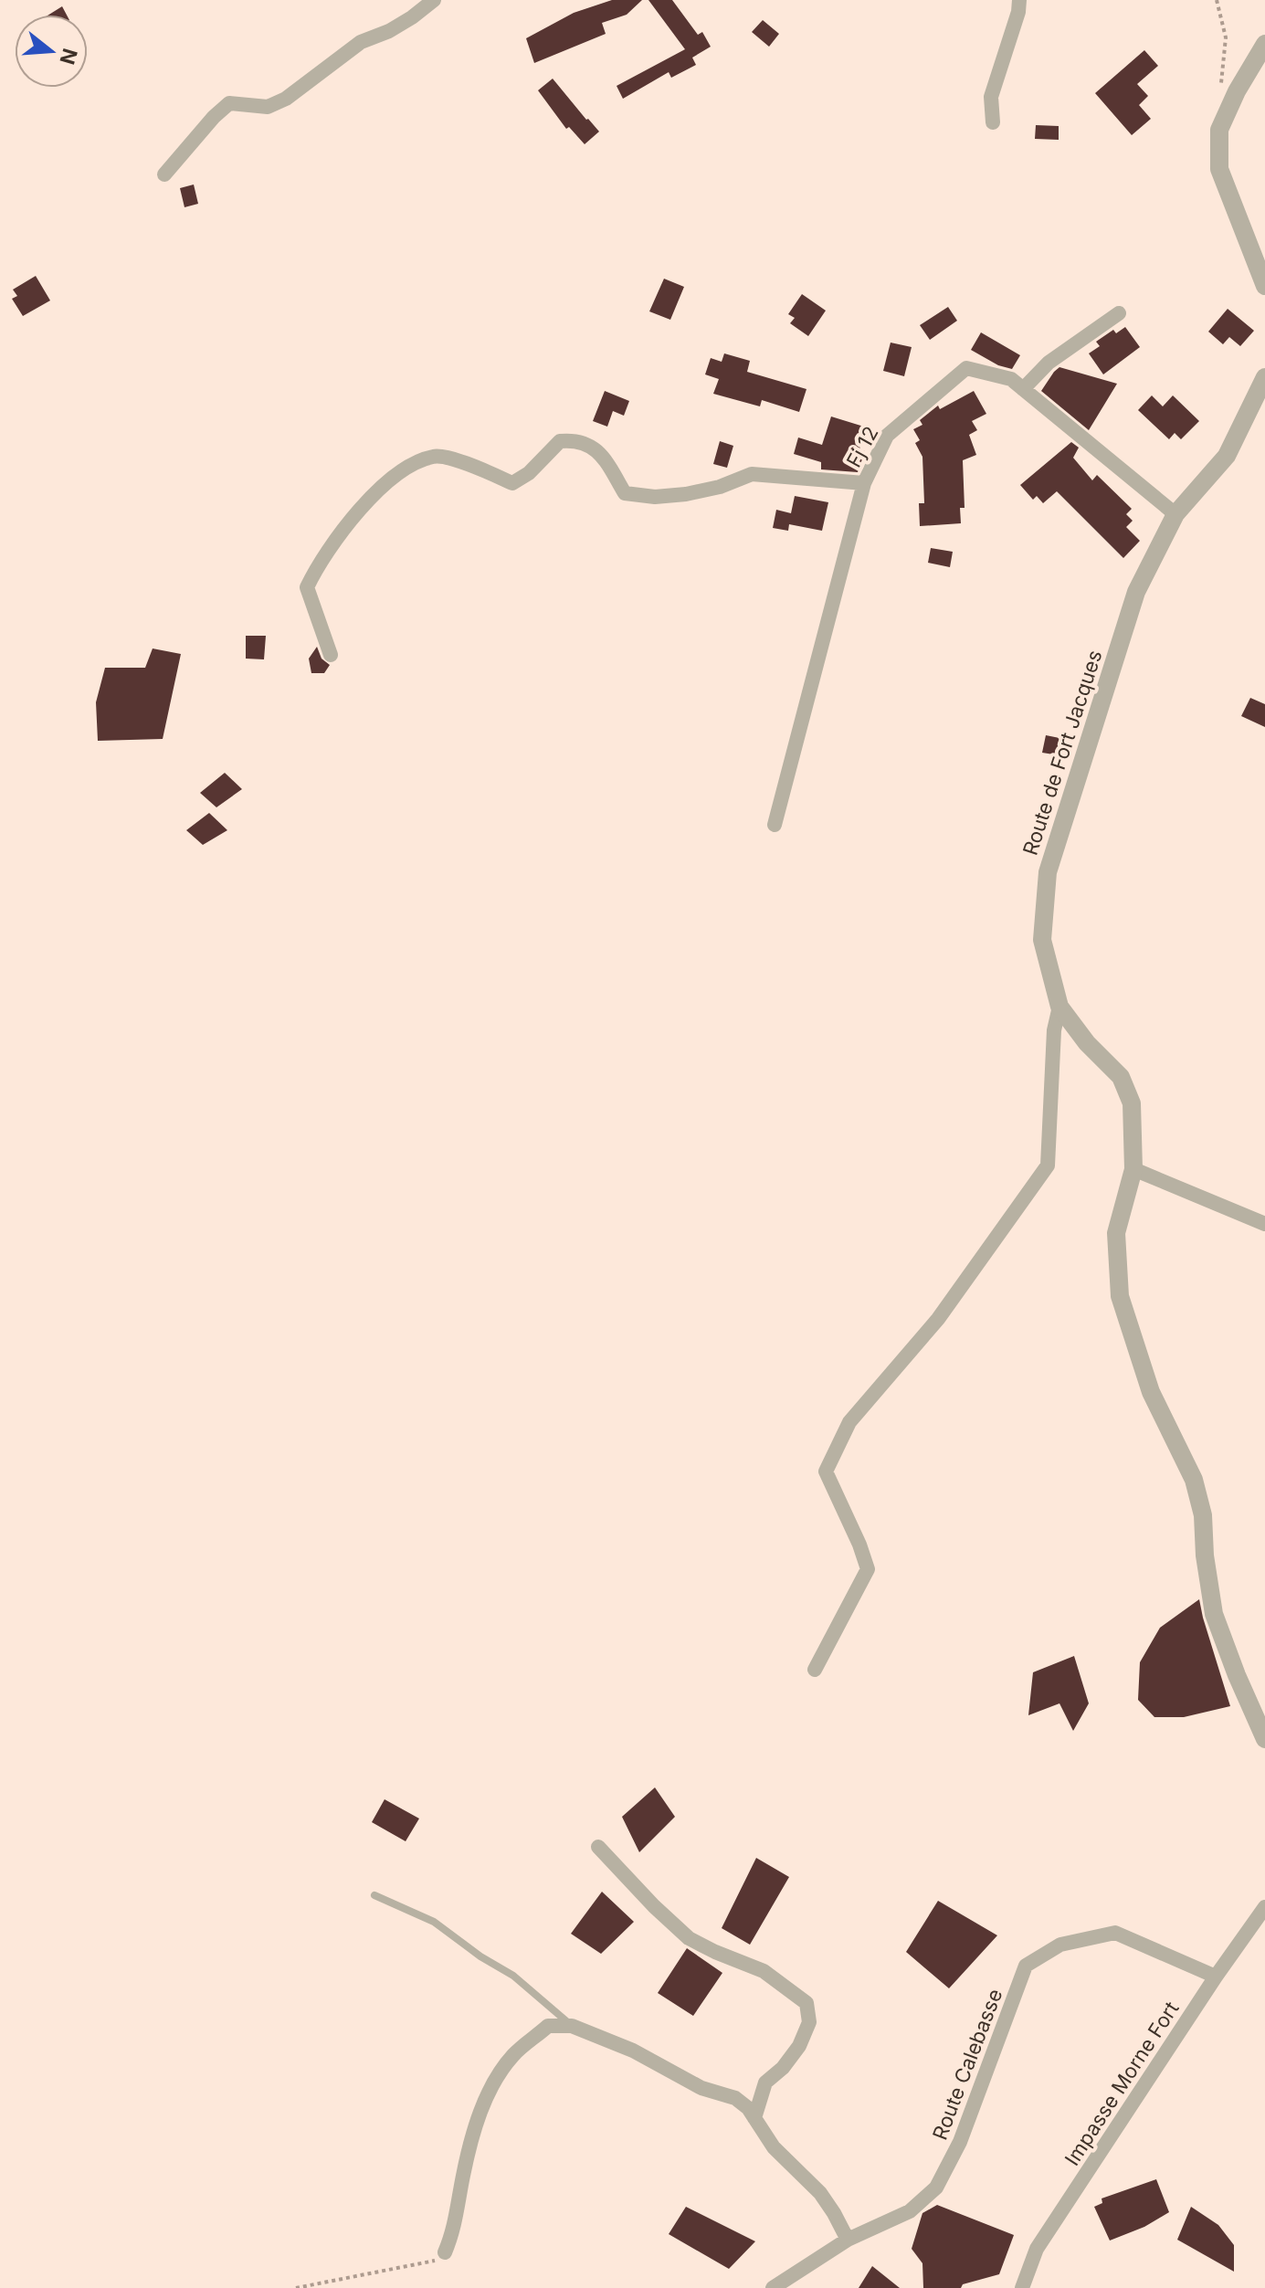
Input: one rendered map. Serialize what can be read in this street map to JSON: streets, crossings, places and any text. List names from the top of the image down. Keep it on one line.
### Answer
{"streets":{"street":["Fj 12","Route de Fort Jacques","Route Calebasse","Impasse Morne Fort"]},"crossings":[["Fj 12","Route de Fort Jacques"],["Route Calebasse","Impasse Morne Fort"]],"north":"right"}
